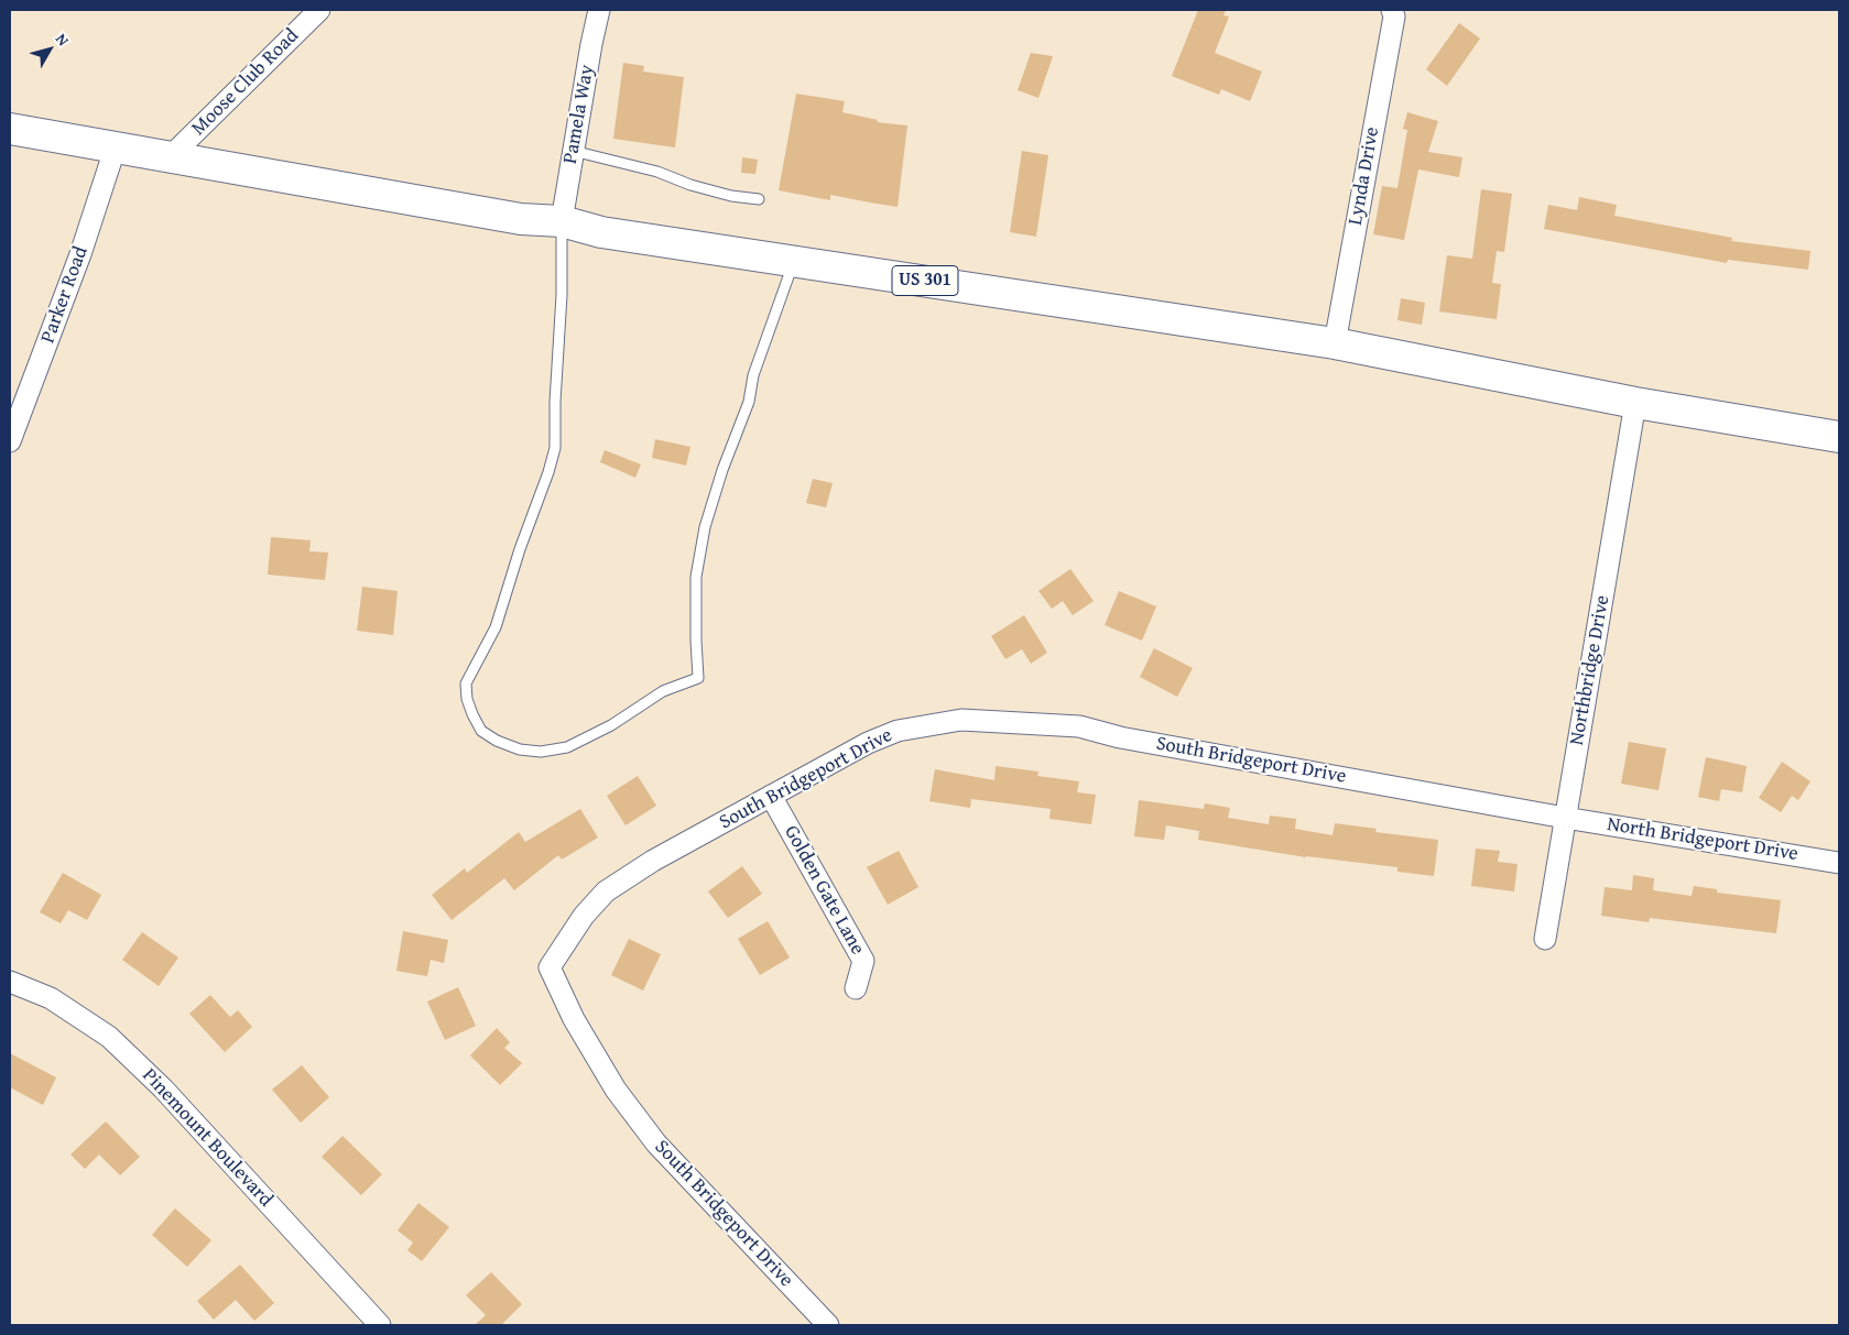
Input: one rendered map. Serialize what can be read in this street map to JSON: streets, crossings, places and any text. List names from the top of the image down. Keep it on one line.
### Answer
{"streets":{"highway":["US 301"],"street":["Moose Club Road","Pamela Way","Lynda Drive","Parker Road","Northbridge Drive","South Bridgeport Drive","North Bridgeport Drive","Golden Gate Lane","Pinemount Boulevard"]},"crossings":[["Moose Club Road","US 301"],["Pamela Way","US 301"],["Lynda Drive","US 301"],["US 301","Parker Road"],["US 301","Northbridge Drive"],["Northbridge Drive","South Bridgeport Drive"],["Northbridge Drive","North Bridgeport Drive"],["South Bridgeport Drive","North Bridgeport Drive"],["South Bridgeport Drive","Golden Gate Lane"]],"north":"top right"}
